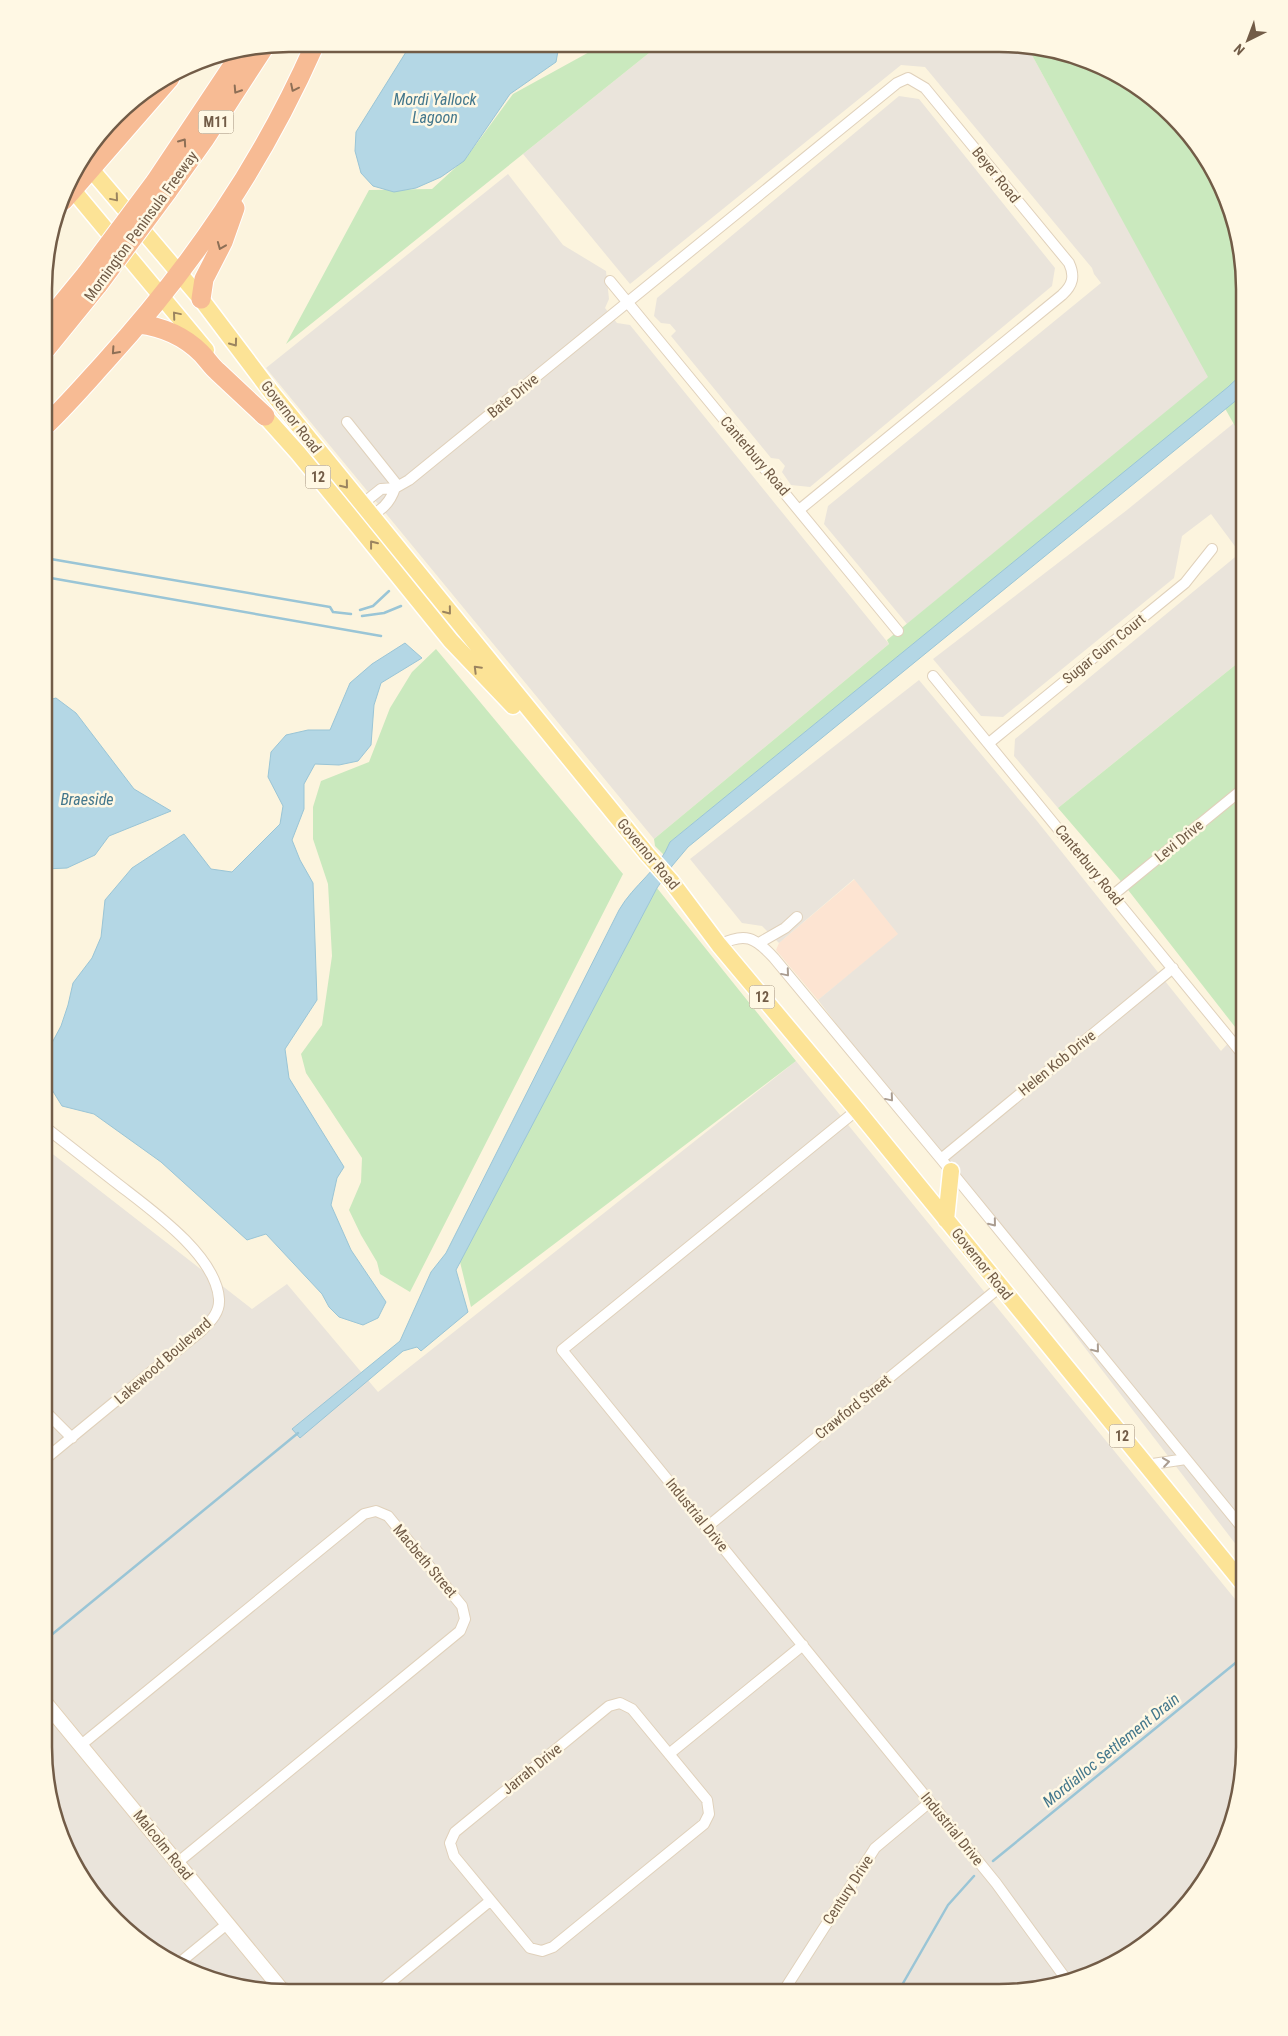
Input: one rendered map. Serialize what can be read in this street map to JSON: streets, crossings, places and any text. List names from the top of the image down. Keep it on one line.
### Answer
{"streets":{"highway":["M11","Mornington Peninsula Freeway"],"main road":["Governor Road","12"],"street":["Beyer Road","Bate Drive","Canterbury Road","Sugar Gum Court","Levi Drive","Helen Kob Drive","Lakewood Boulevard","Crawford Street","Industrial Drive","Macbeth Street","Jarrah Drive","Malcolm Road","Century Drive"]},"crossings":[["Beyer Road","Bate Drive"],["Beyer Road","Canterbury Road"],["Bate Drive","Governor Road"],["Bate Drive","Canterbury Road"],["Governor Road","Crawford Street"],["Governor Road","Industrial Drive"],["Canterbury Road","Sugar Gum Court"],["Canterbury Road","Levi Drive"],["Canterbury Road","Helen Kob Drive"],["Crawford Street","Industrial Drive"],["Industrial Drive","Century Drive"],["Macbeth Street","Malcolm Road"]],"water":["Mordi Yallock Lagoon","Braeside","Mordialloc Settlement Drain"],"north":"bottom left"}
